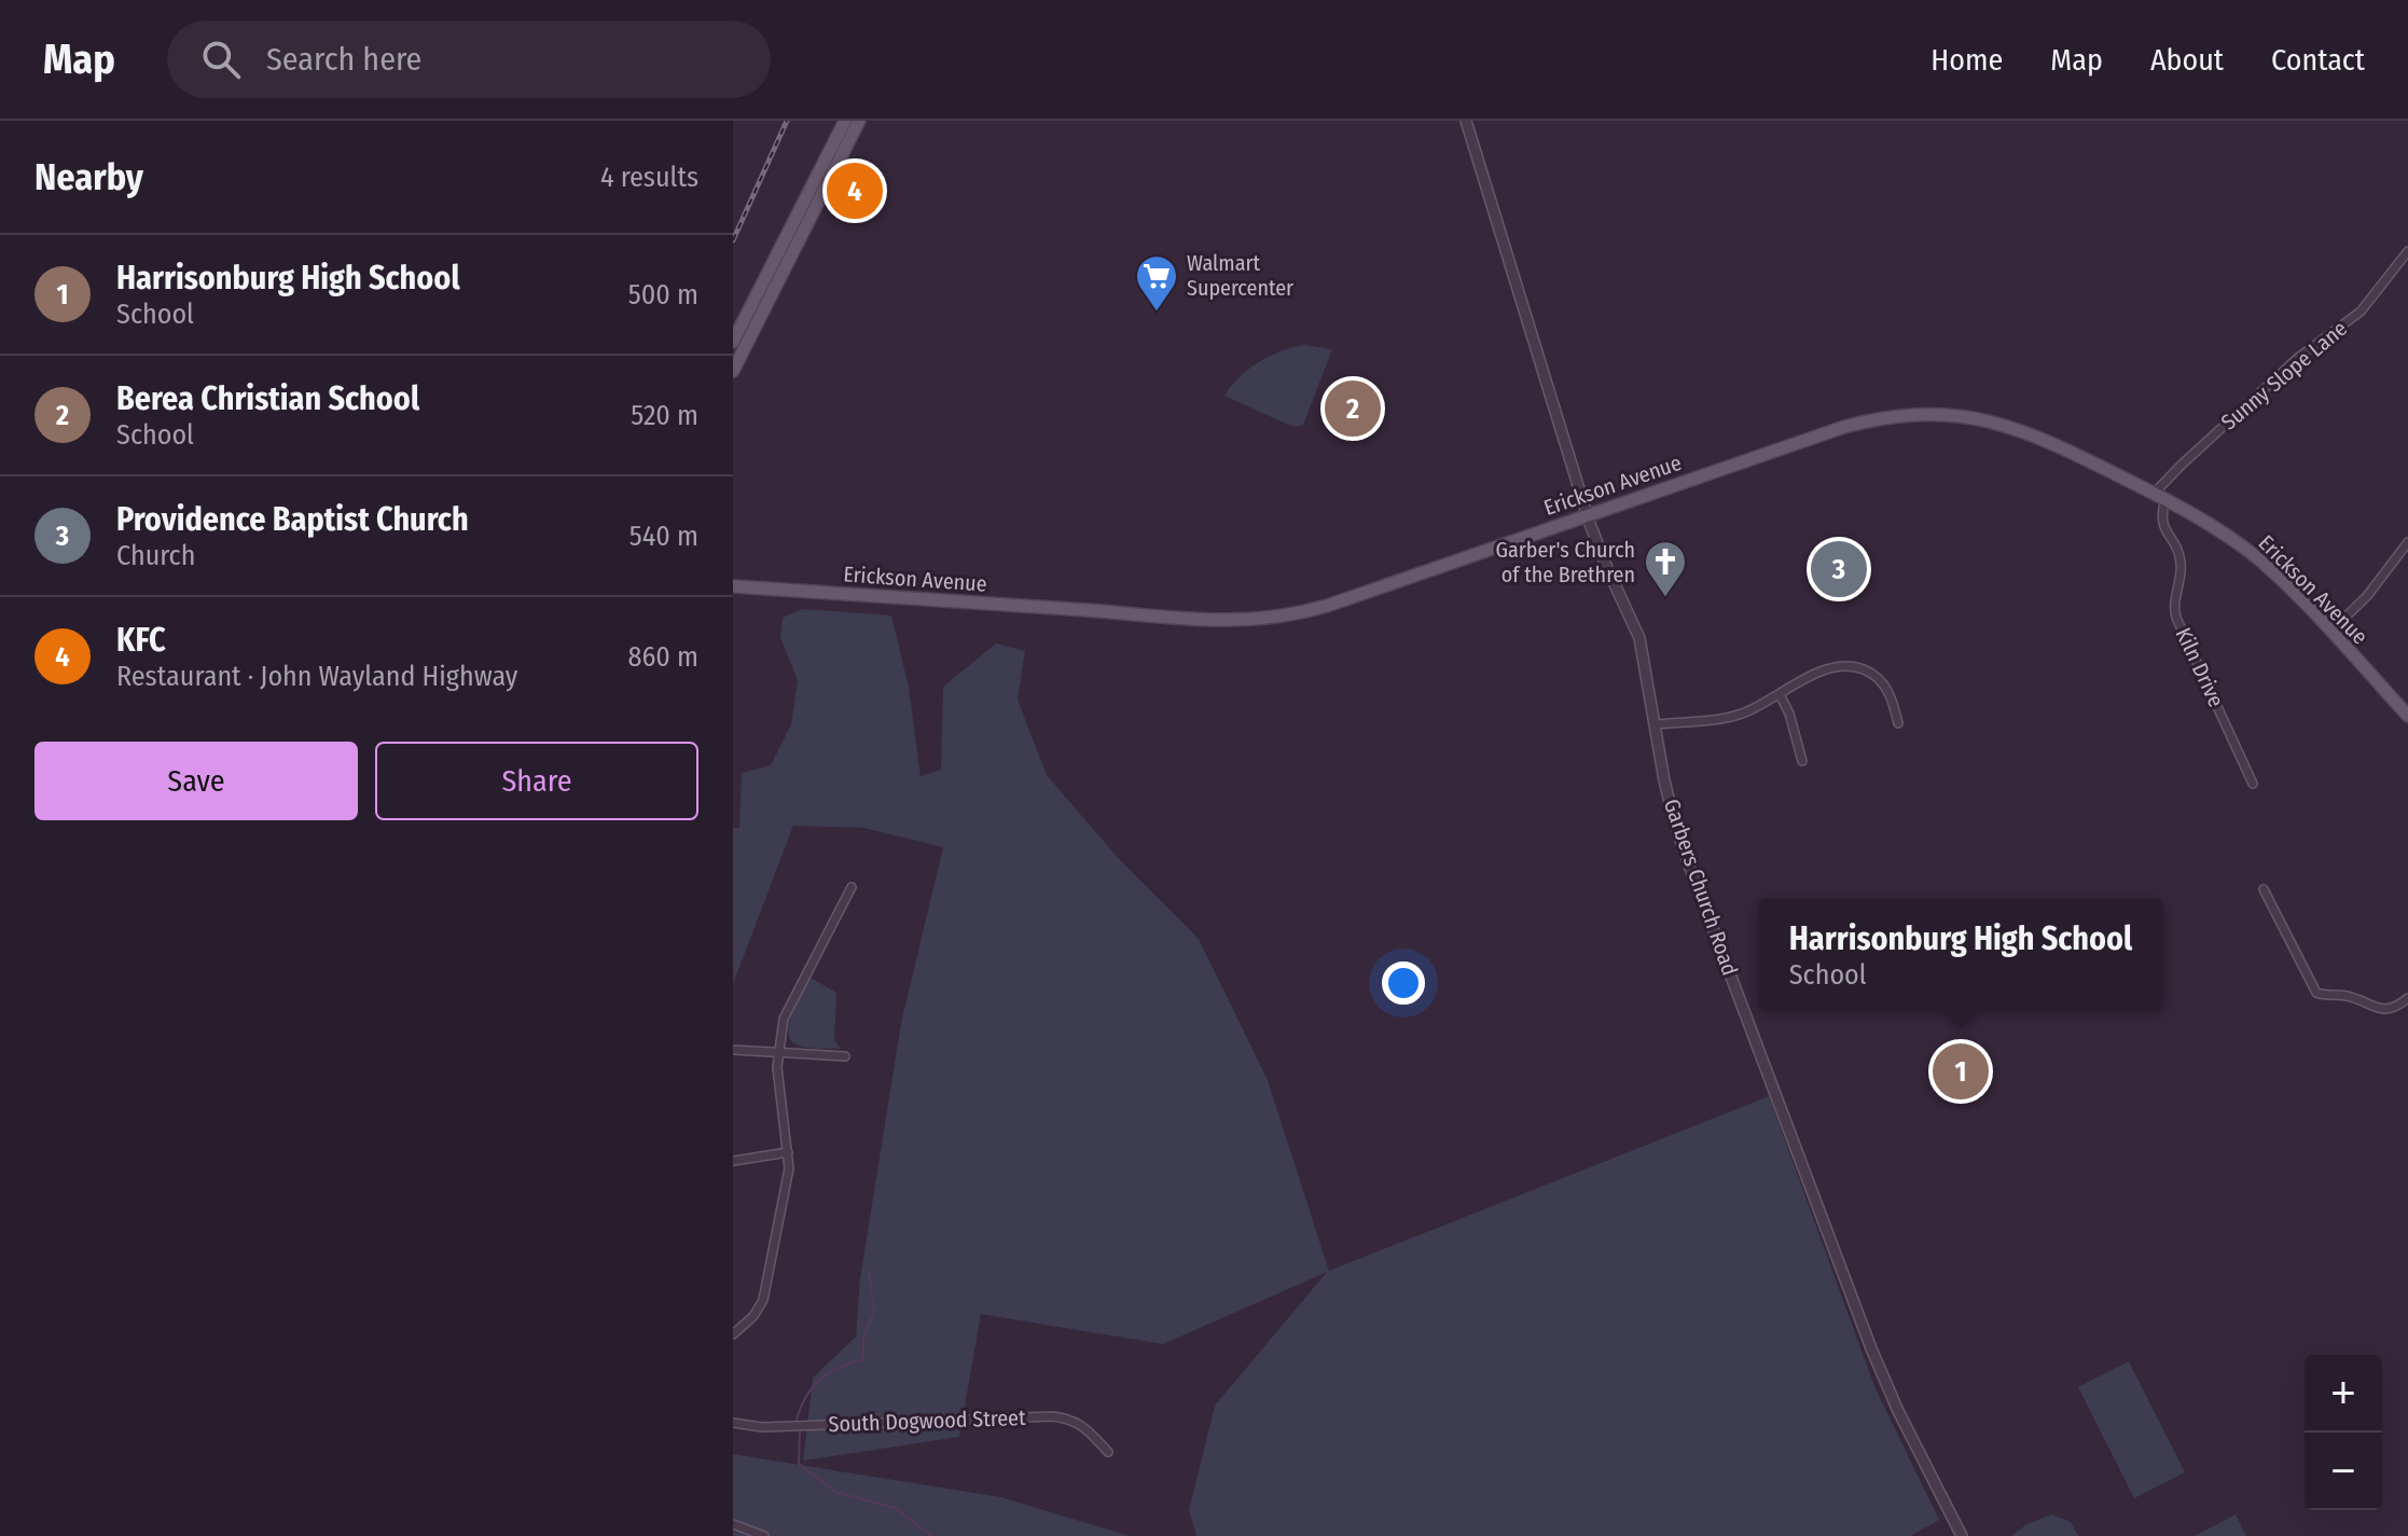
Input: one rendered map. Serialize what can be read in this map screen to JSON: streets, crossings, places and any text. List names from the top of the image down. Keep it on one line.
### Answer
{"streets":{"main road":["Erickson Avenue"],"street":["Sunny Slope Lane","Kiln Drive","Garbers Church Road","South Dogwood Street"]},"crossings":[["Sunny Slope Lane","Erickson Avenue"],["Sunny Slope Lane","Kiln Drive"],["Erickson Avenue","Kiln Drive"],["Erickson Avenue","Garbers Church Road"]],"places":{"supermarket":["Walmart Supercenter"],"church":["Garber's Church of the Brethren"]},"page":{"header":"Map","search":"Search here","nav":["Home","Map","About","Contact"],"heading":["Nearby","4 results"],"pins":["4","2","3","1"],"list":[{"mark":"1","name":"Harrisonburg High School","note":"School","value":"500 m"},{"mark":"2","name":"Berea Christian School","note":"School","value":"520 m"},{"mark":"3","name":"Providence Baptist Church","note":"Church","value":"540 m"},{"mark":"4","name":"KFC","note":"Restaurant · John Wayland Highway","value":"860 m"}],"buttons":["Save","Share"],"popup":["Harrisonburg High School","School"],"map_buttons":["+","−"]}}
